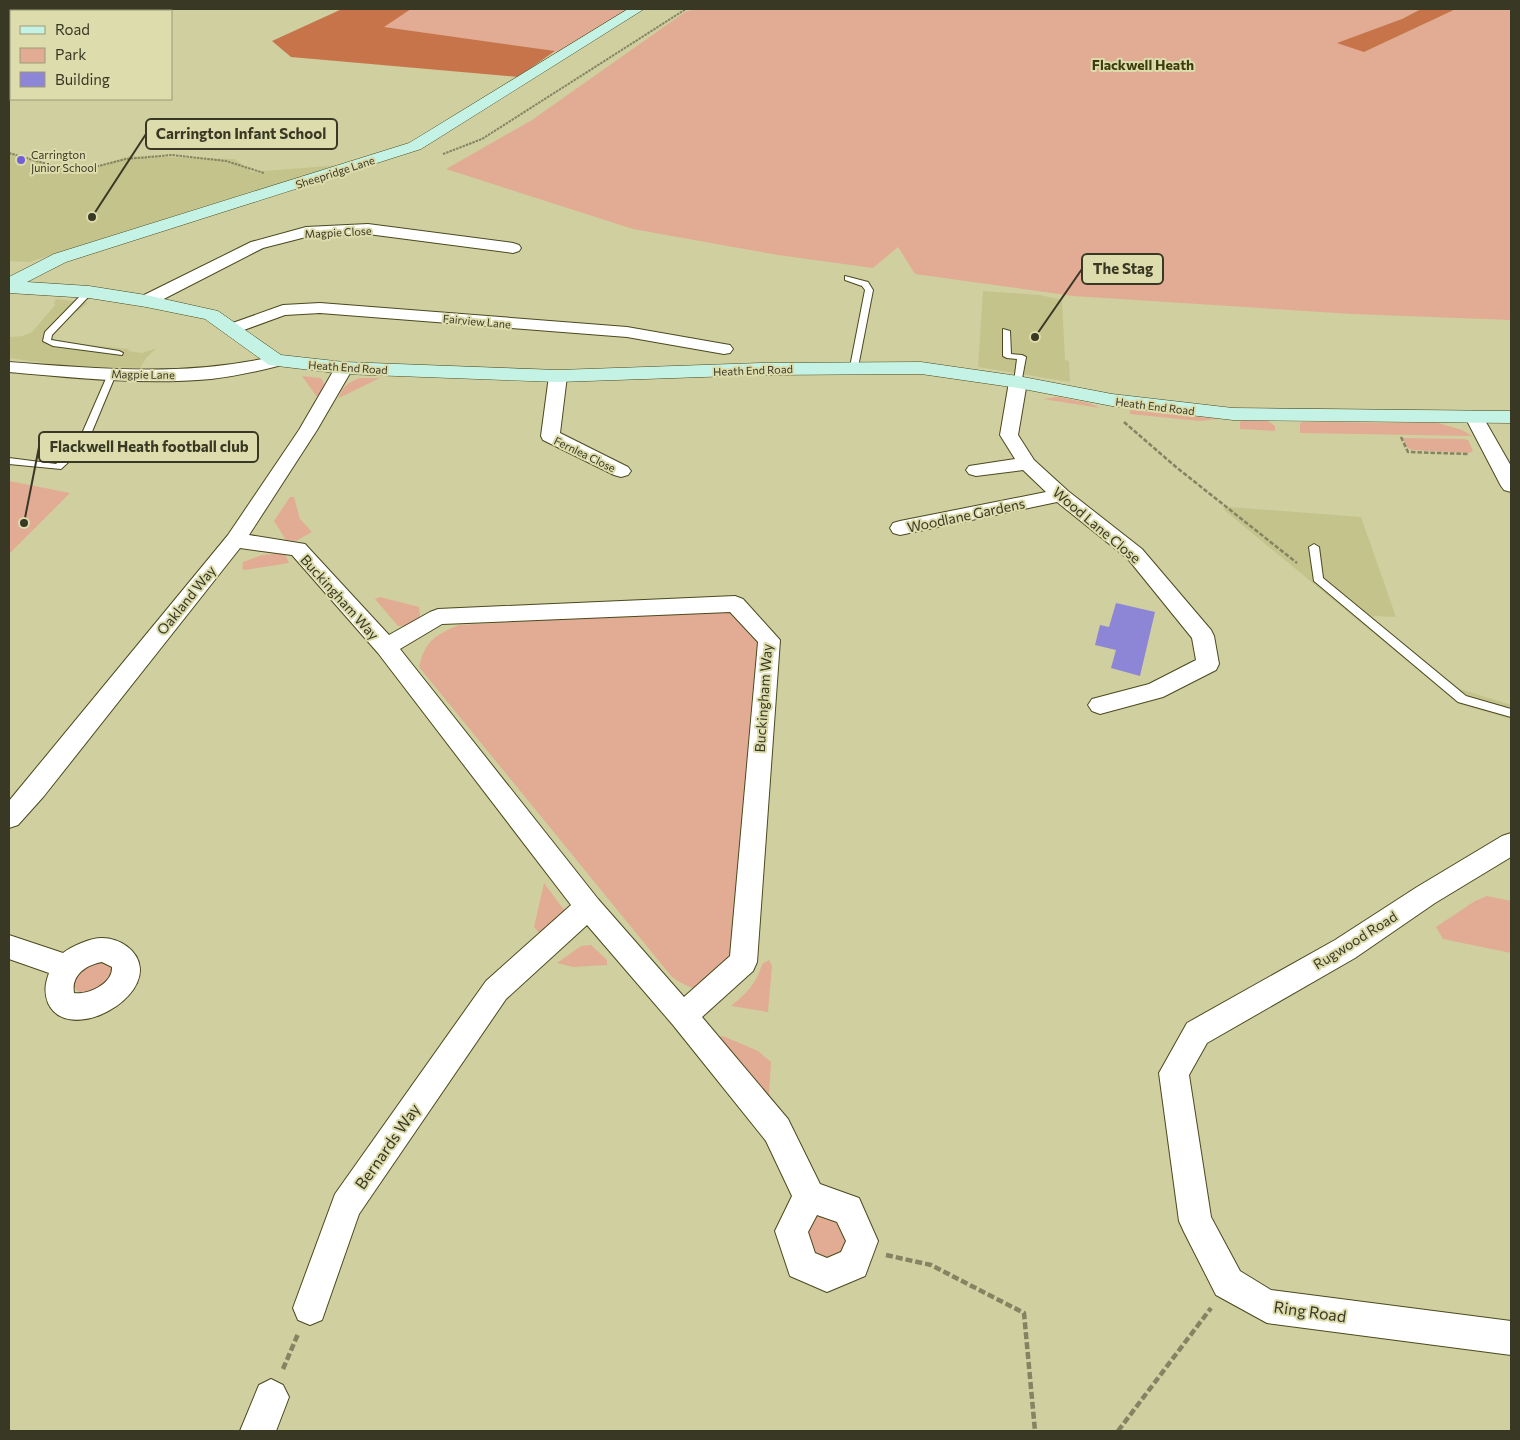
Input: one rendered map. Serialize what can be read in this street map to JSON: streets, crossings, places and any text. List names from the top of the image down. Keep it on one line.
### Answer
{"streets":{"street":["Sheepridge Lane","Magpie Close","Fairview Lane","Heath End Road","Magpie Lane","Fernlea Close","Woodlane Gardens","Wood Lane Close","Buckingham Way","Oakland Way","Rugwood Road","Bernards Way","Ring Road"]},"crossings":[["Heath End Road","Magpie Lane"],["Heath End Road","Fernlea Close"],["Heath End Road","Wood Lane Close"],["Heath End Road","Oakland Way"],["Woodlane Gardens","Wood Lane Close"],["Buckingham Way","Oakland Way"],["Buckingham Way","Bernards Way"],["Rugwood Road","Ring Road"]],"districts":["Flackwell Heath"],"places":["Carrington Junior School","Carrington Infant School","The Stag","Flackwell Heath football club"],"legend":["Road","Park","Building"]}
